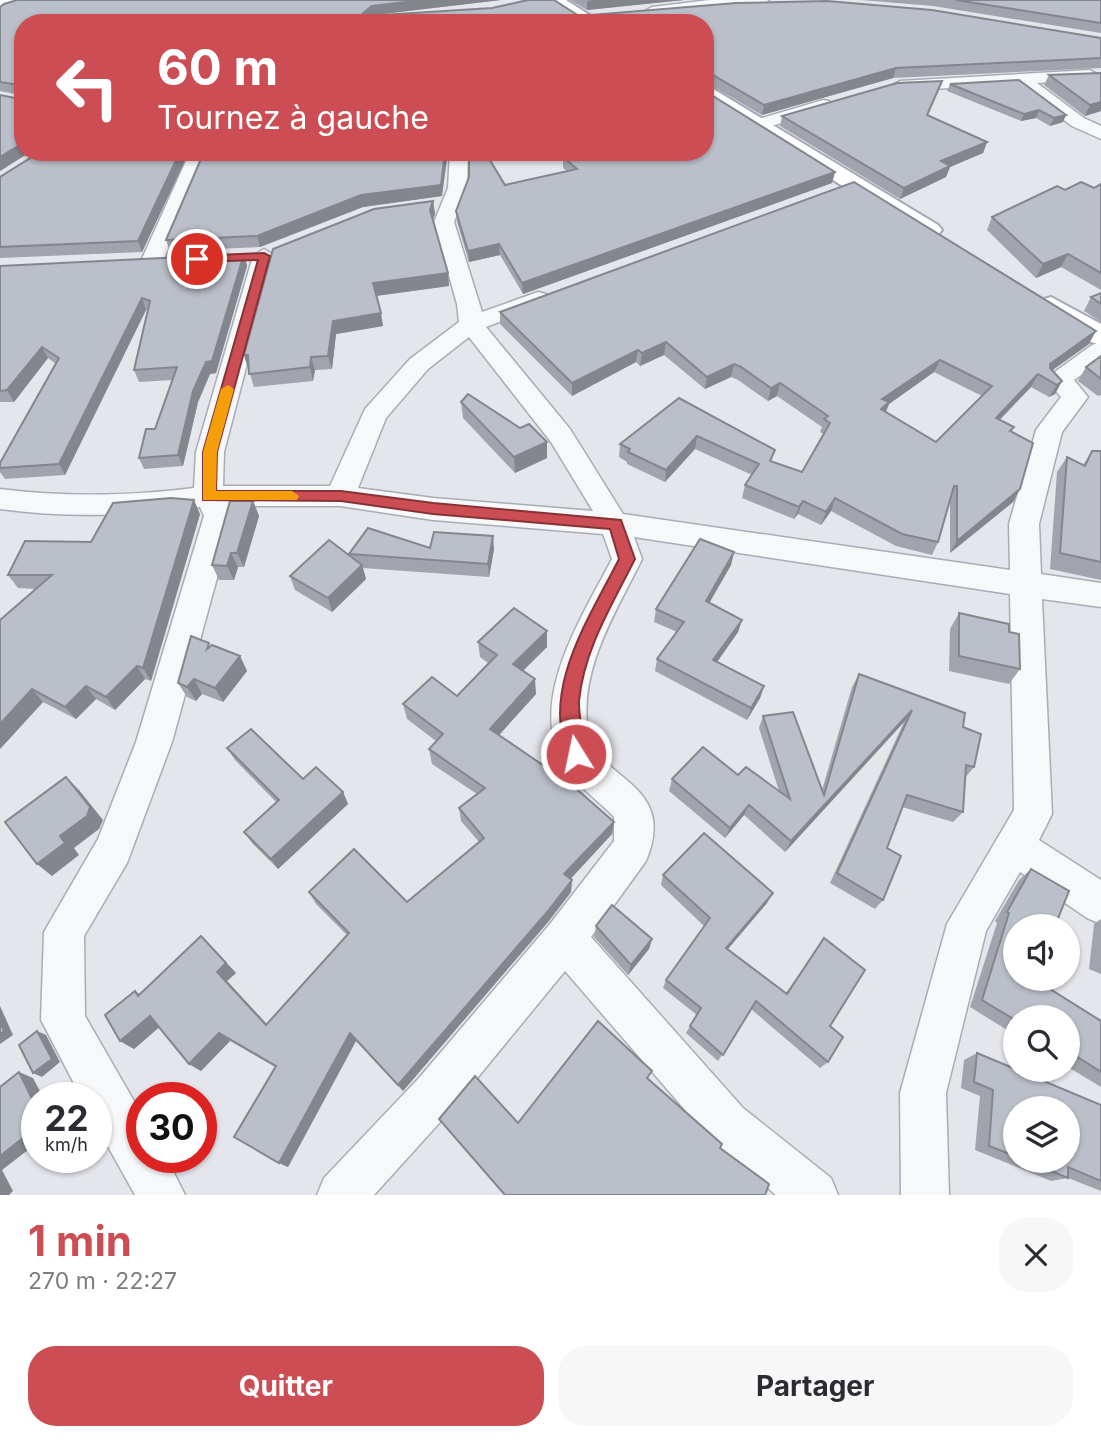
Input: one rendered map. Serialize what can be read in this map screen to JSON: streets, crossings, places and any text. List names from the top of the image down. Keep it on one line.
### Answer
{"page":{"turn":["60 m","Tournez à gauche"],"speed":"22 km/h","limit":"30","heading":["1 min","270 m · 22:27"],"buttons":["Quitter","Partager"]}}
